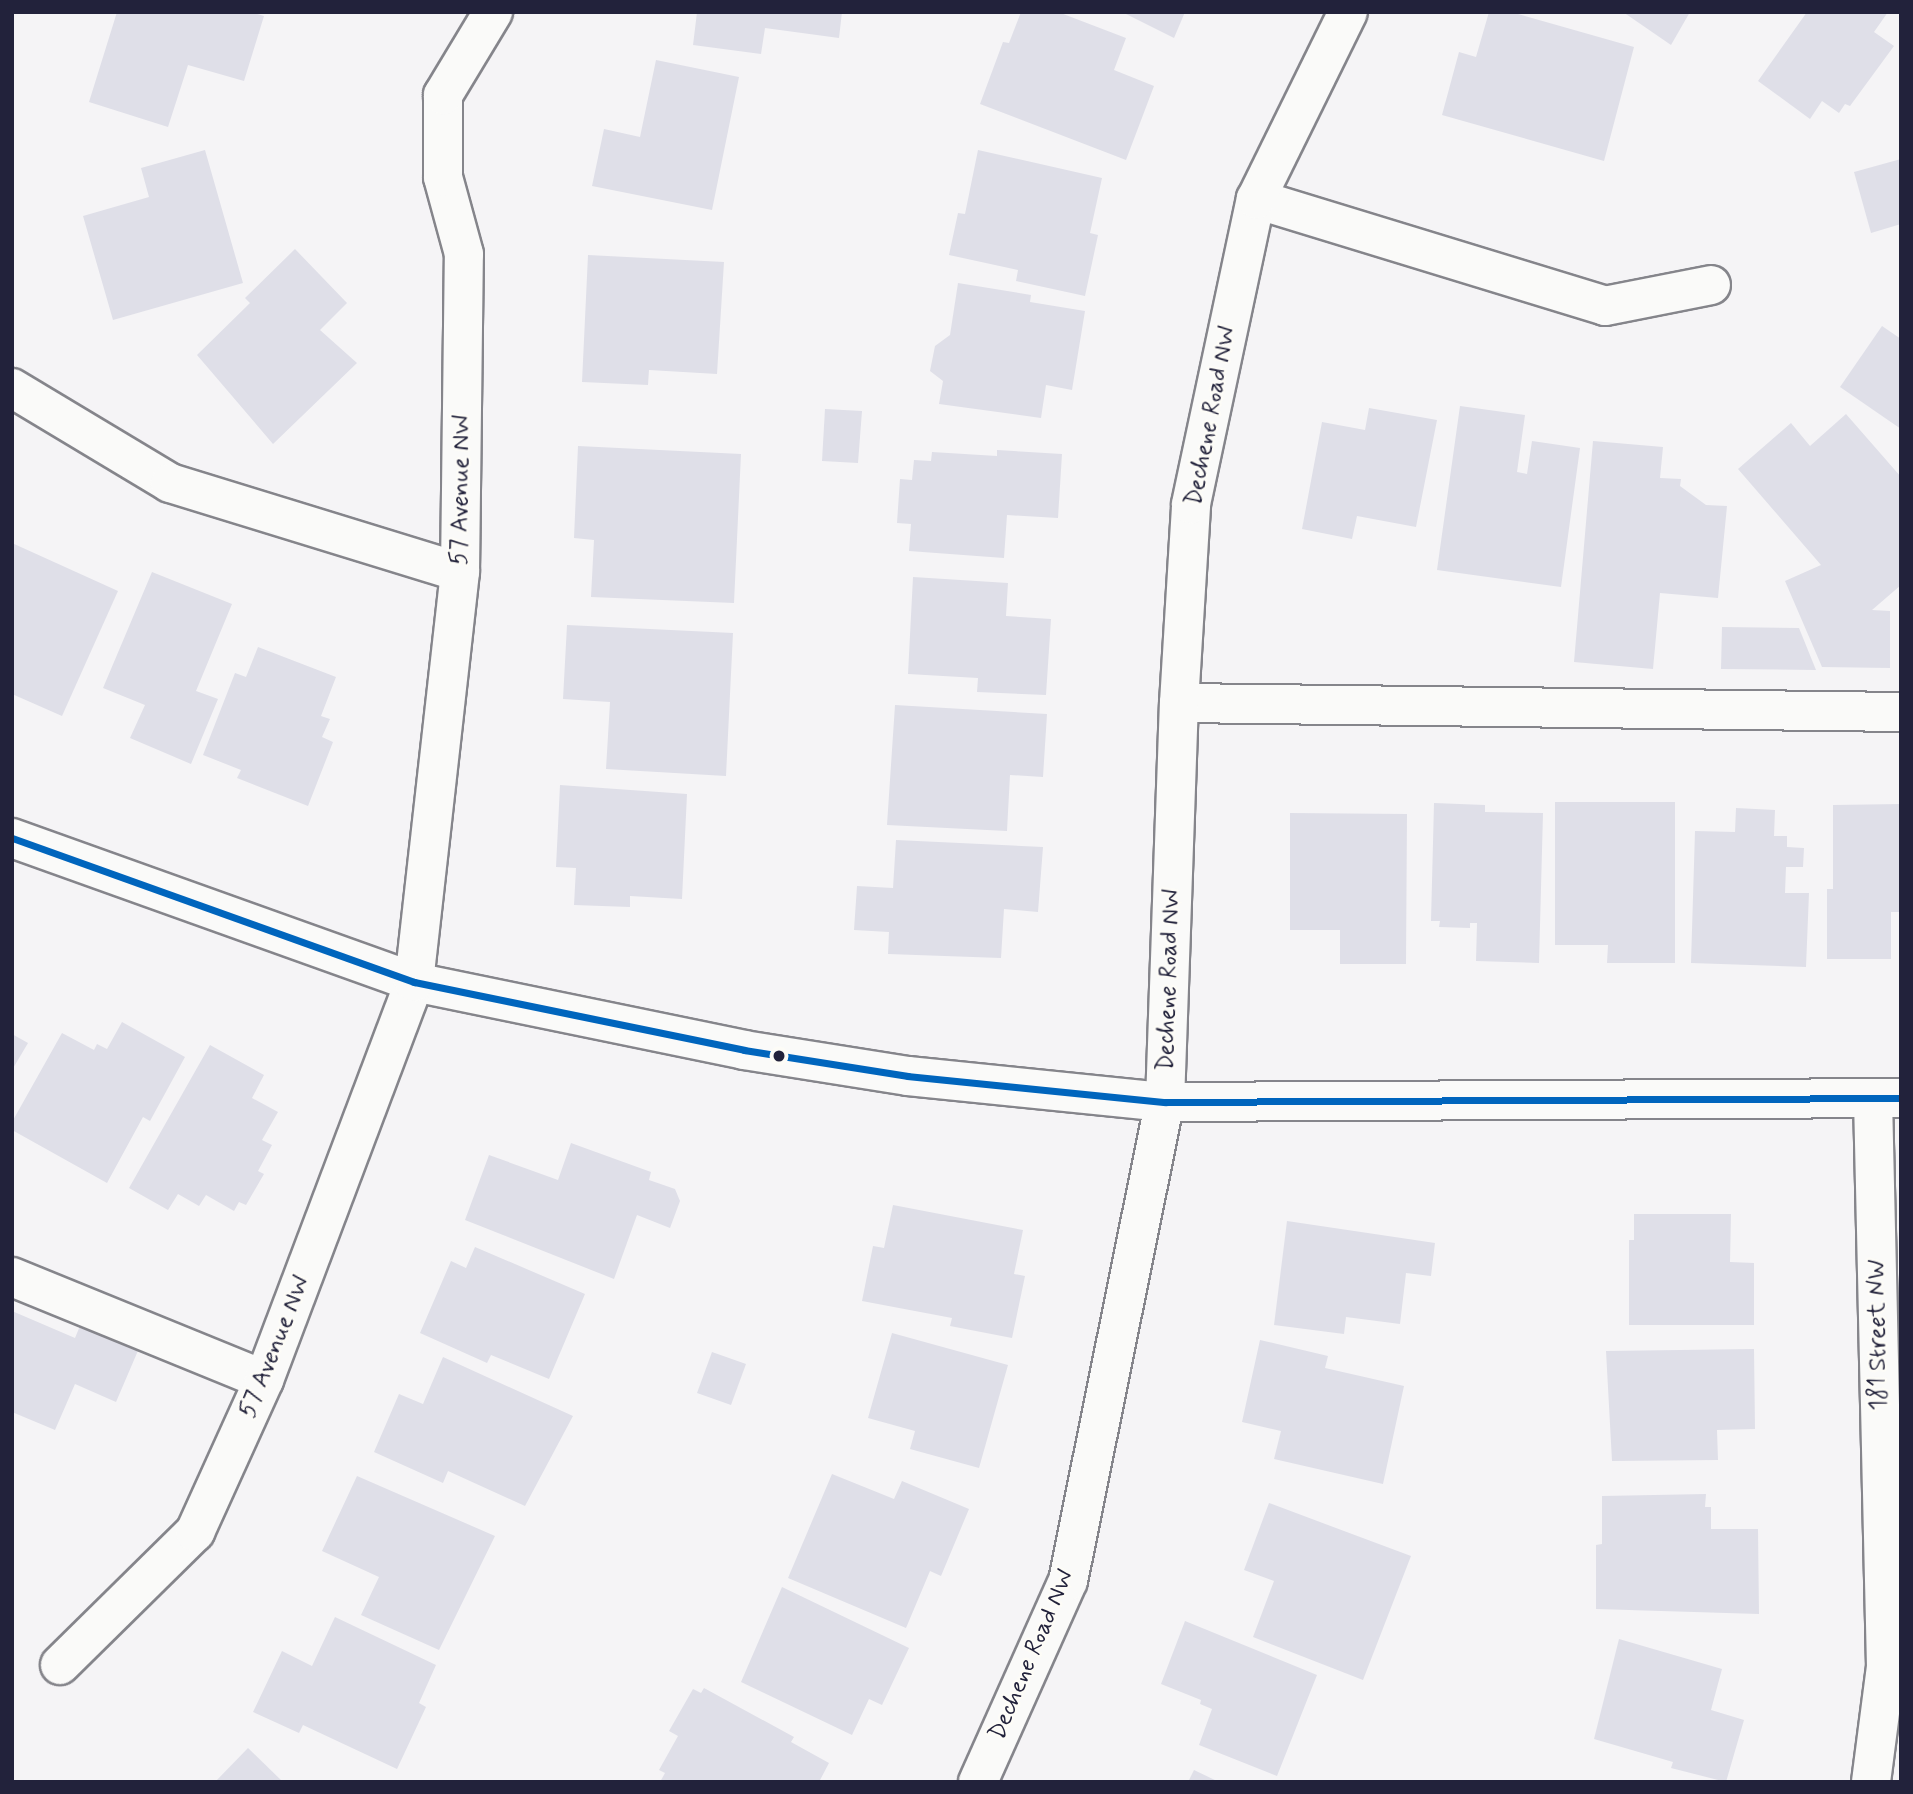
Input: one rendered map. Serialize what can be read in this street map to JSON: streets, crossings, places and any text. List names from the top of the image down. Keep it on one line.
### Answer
{"streets":{"street":["Dechene Road NW","57 Avenue NW","181 Street NW"]}}
